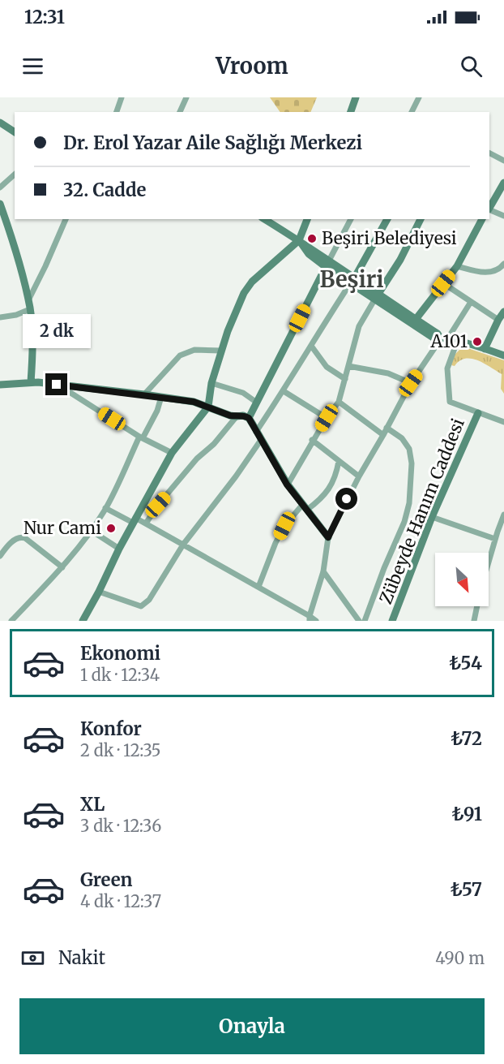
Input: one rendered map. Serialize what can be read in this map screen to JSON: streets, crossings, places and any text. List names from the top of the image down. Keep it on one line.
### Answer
{"streets":{"street":["Zübeyde Hanım Caddesi"]},"districts":["Beşiri"],"places":["Beşiri Belediyesi","A101","Nur Cami"],"north":"bottom right","page":{"status":"12:31","header":"Vroom","banner":["Dr. Erol Yazar Aile Sağlığı Merkezi","32. Cadde"],"bubble":"2 dk","list":[{"name":"Ekonomi","note":"1 dk · 12:34","value":"₺54"},{"name":"Konfor","note":"2 dk · 12:35","value":"₺72"},{"name":"XL","note":"3 dk · 12:36","value":"₺91"},{"name":"Green","note":"4 dk · 12:37","value":"₺57"}],"pay":["Nakit","490 m"],"buttons":"Onayla"}}
